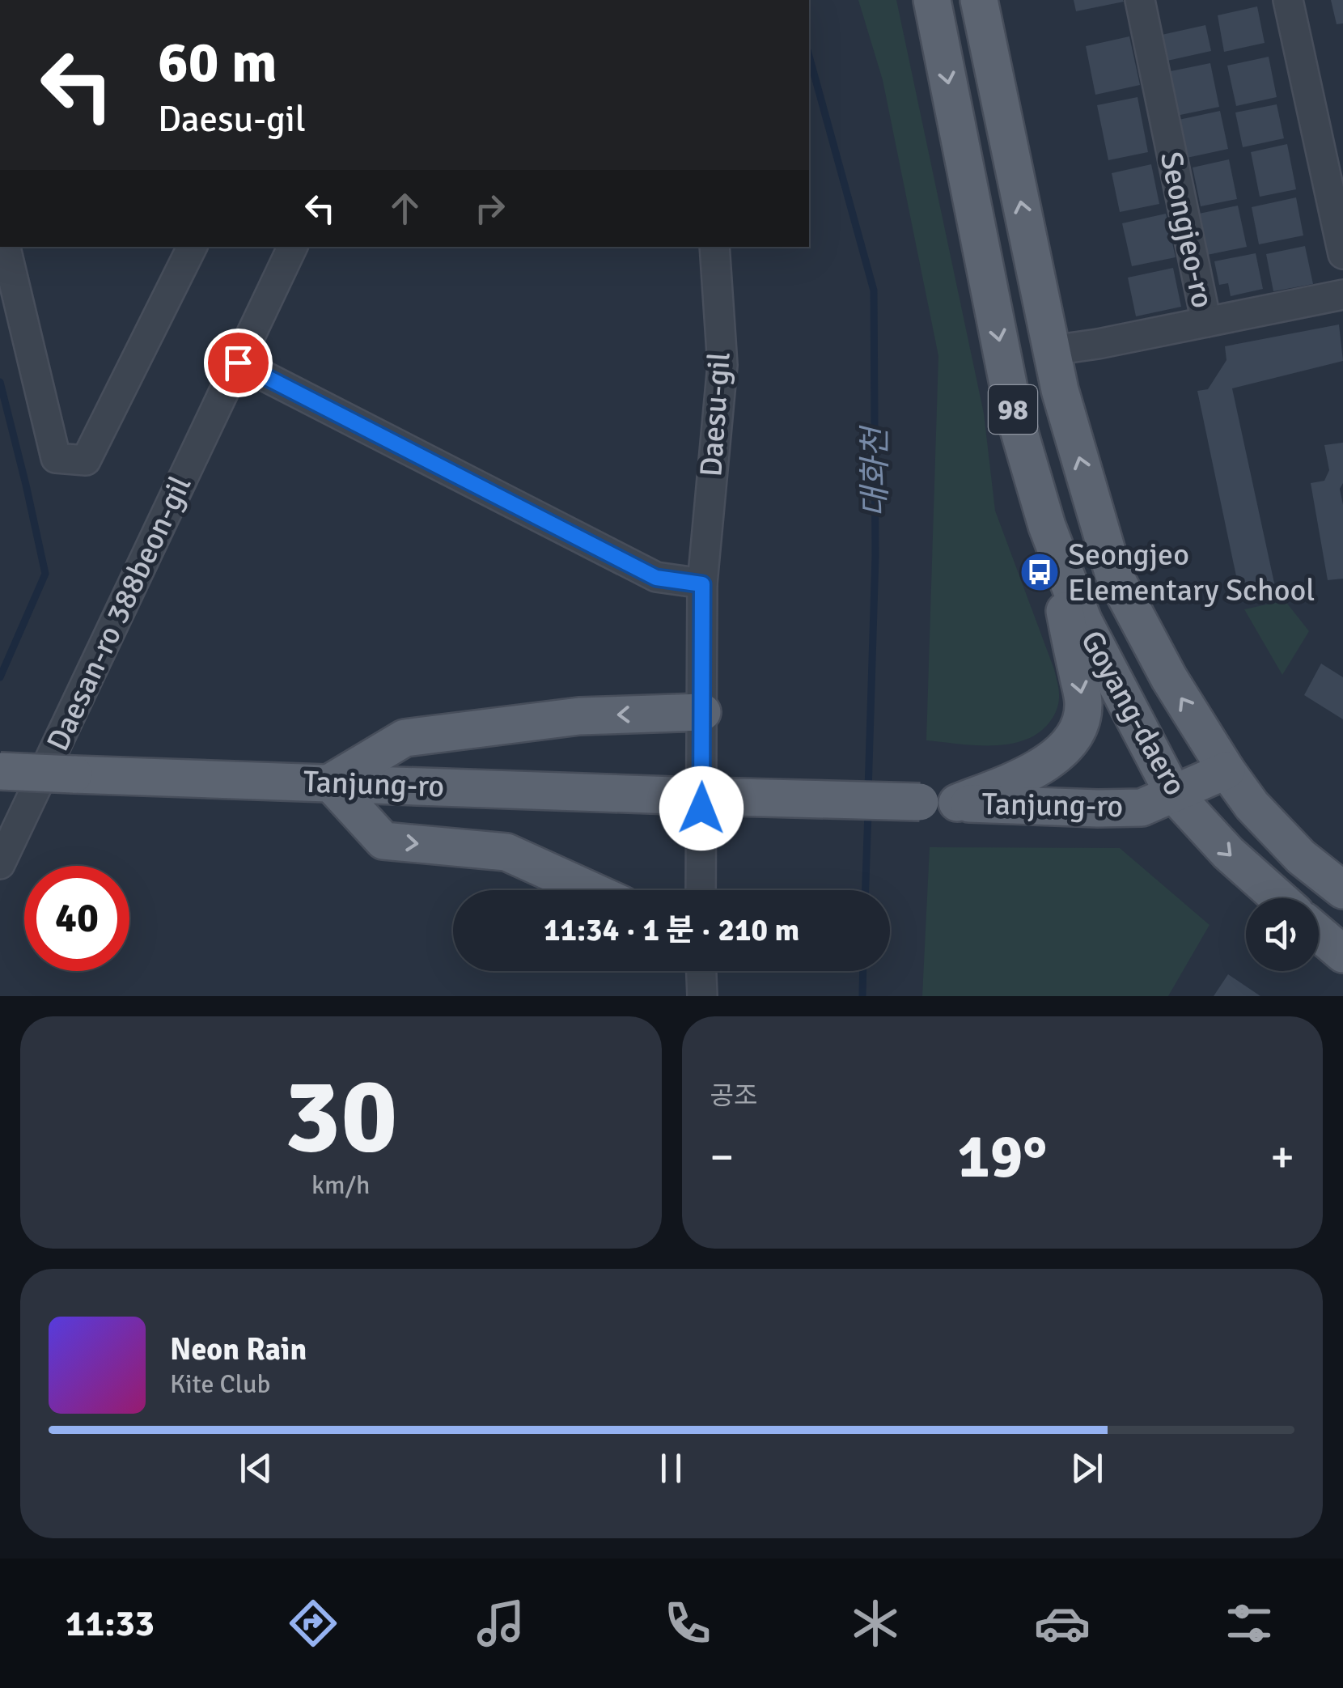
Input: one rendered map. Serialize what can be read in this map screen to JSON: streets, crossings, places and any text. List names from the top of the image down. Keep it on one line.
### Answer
{"streets":{"main road":["98","Goyang-daero","Tanjung-ro"],"street":["Seongjeo-ro","Daesu-gil","Daesan-ro 388beon-gil"]},"crossings":[["Goyang-daero","Tanjung-ro"]],"water":["대화천"],"places":{"bus stop":["Seongjeo Elementary School"]},"page":{"turn":["60 m","Daesu-gil"],"limit":"40","trip":"11:34 · 1 분 · 210 m","tile":[["30","km/h"],"공조"],"heat":["−","19°","+"],"song":["Neon Rain","Kite Club"],"tabs":"11:33"}}
